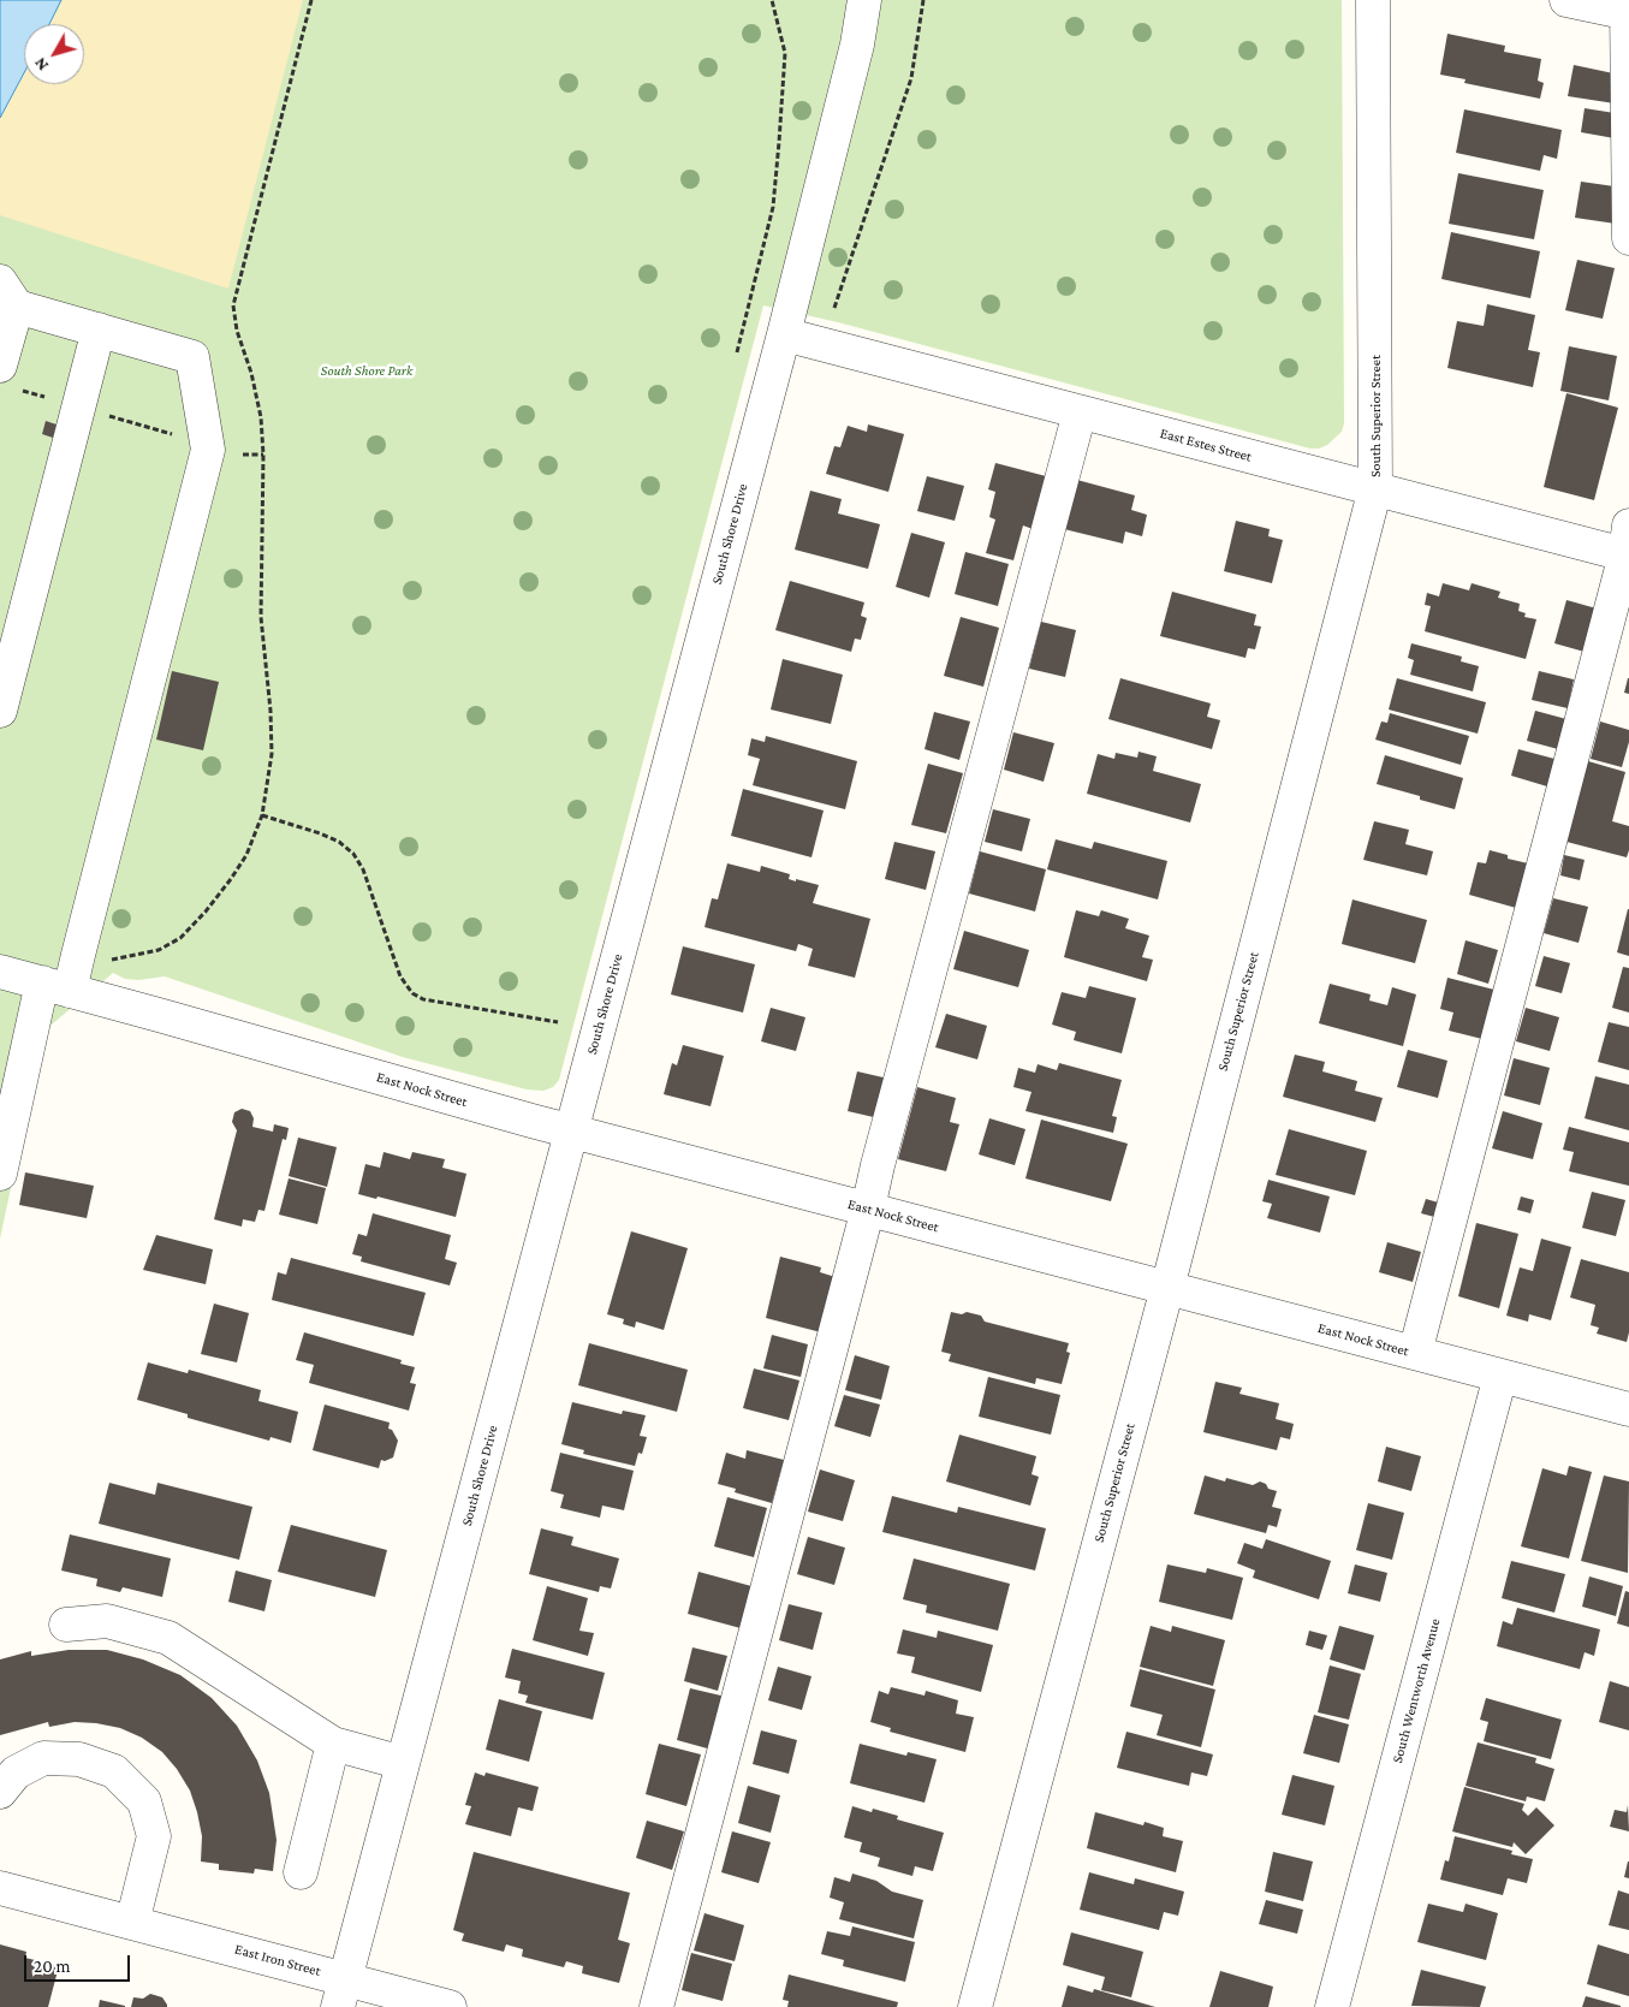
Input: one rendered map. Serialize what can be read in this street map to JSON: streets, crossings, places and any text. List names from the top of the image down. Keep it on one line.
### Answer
{"streets":{"street":["South Superior Street","East Estes Street","South Shore Drive","East Nock Street","South Wentworth Avenue","East Iron Street"]},"crossings":[["South Superior Street","East Estes Street"],["South Superior Street","East Nock Street"],["East Estes Street","South Shore Drive"],["South Shore Drive","East Nock Street"],["South Shore Drive","East Iron Street"],["East Nock Street","South Wentworth Avenue"]],"parks":["South Shore Park"],"scale_bar":"20 m","north":"bottom left"}
